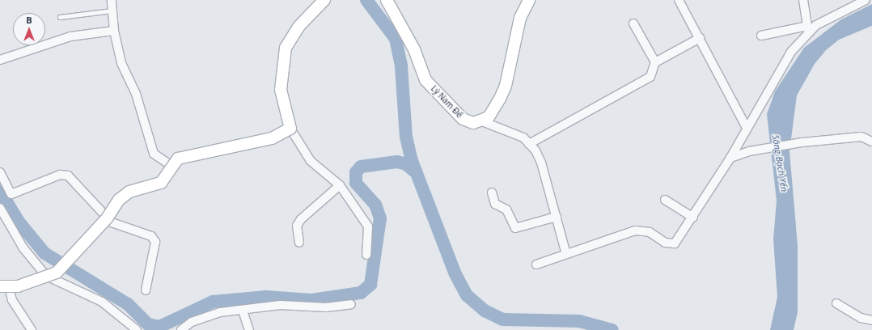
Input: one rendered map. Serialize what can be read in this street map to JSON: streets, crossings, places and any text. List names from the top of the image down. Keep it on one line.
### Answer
{"streets":{"street":["Lý Nam Đế"]},"water":["Sông Bạch Yến"],"north":"top"}
